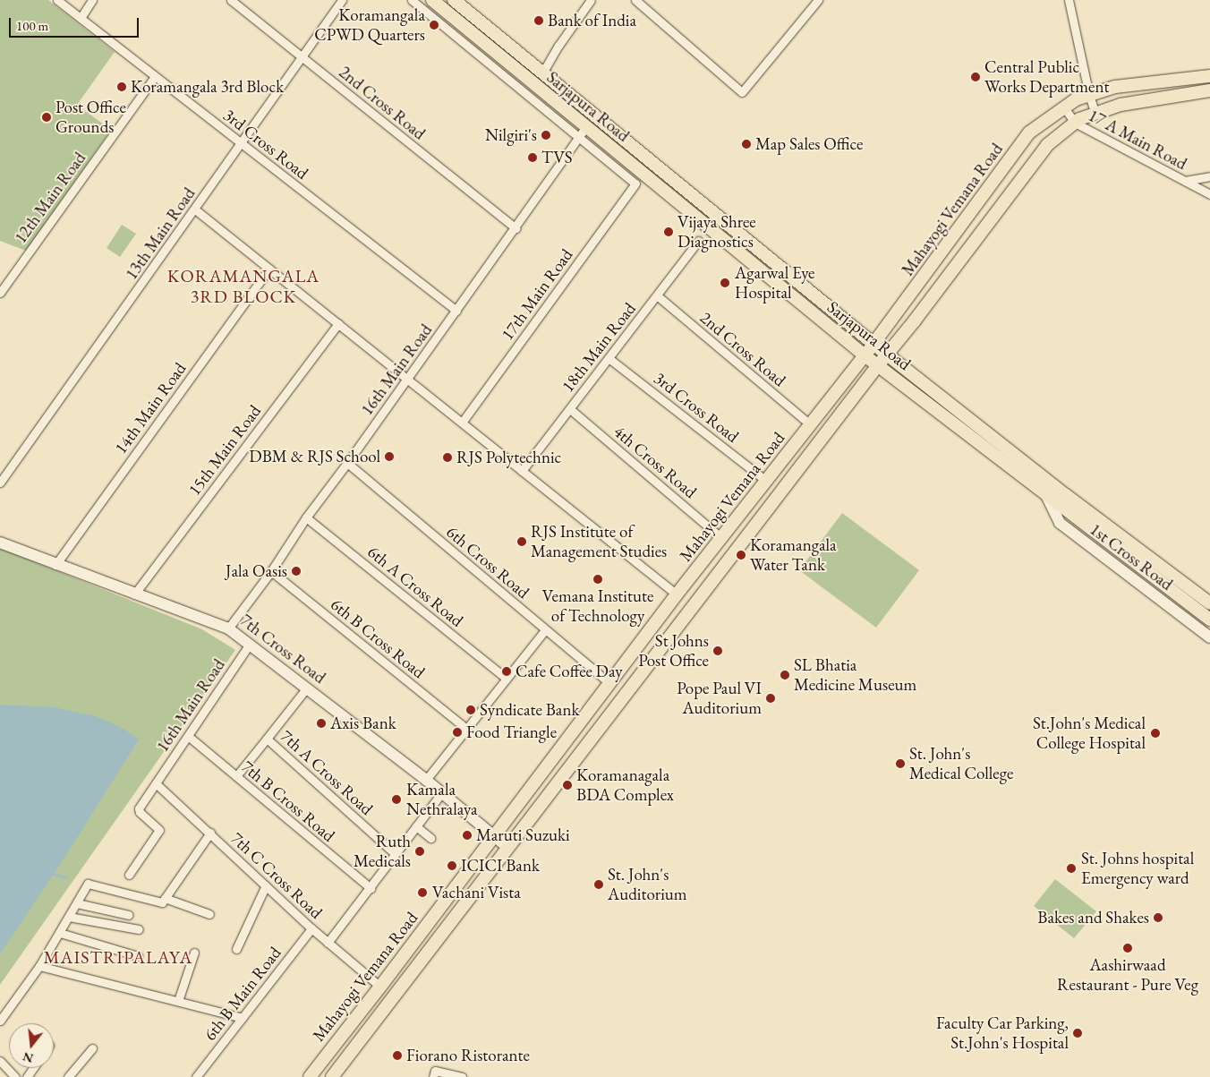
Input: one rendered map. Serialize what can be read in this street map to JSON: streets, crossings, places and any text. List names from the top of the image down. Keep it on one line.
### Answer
{"streets":{"main road":["Sarjapura Road","Mahayogi Vemana Road"],"street":["2nd Cross Road","17 A Main Road","3rd Cross Road","12th Main Road","13th Main Road","17th Main Road","18th Main Road","16th Main Road","14th Main Road","15th Main Road","4th Cross Road","1st Cross Road","6th Cross Road","6th A Cross Road","6th B Cross Road","7th Cross Road","7th A Cross Road","7th B Cross Road","7th C Cross Road","6th B Main Road"]},"crossings":[["2nd Cross Road","Mahayogi Vemana Road"],["2nd Cross Road","13th Main Road"],["2nd Cross Road","18th Main Road"],["2nd Cross Road","16th Main Road"],["Sarjapura Road","Mahayogi Vemana Road"],["Sarjapura Road","17th Main Road"],["Sarjapura Road","18th Main Road"],["Sarjapura Road","16th Main Road"],["Sarjapura Road","1st Cross Road"],["17 A Main Road","Mahayogi Vemana Road"],["3rd Cross Road","12th Main Road"],["3rd Cross Road","Mahayogi Vemana Road"],["3rd Cross Road","13th Main Road"],["3rd Cross Road","18th Main Road"],["3rd Cross Road","16th Main Road"],["Mahayogi Vemana Road","4th Cross Road"],["Mahayogi Vemana Road","6th Cross Road"],["Mahayogi Vemana Road","7th Cross Road"],["Mahayogi Vemana Road","7th C Cross Road"],["18th Main Road","4th Cross Road"],["16th Main Road","6th Cross Road"],["16th Main Road","6th A Cross Road"],["16th Main Road","6th B Cross Road"],["16th Main Road","7th Cross Road"],["16th Main Road","7th B Cross Road"],["16th Main Road","7th C Cross Road"],["14th Main Road","7th Cross Road"],["15th Main Road","7th Cross Road"],["7th Cross Road","7th A Cross Road"],["7th C Cross Road","6th B Main Road"]],"districts":["KORAMANGALA 3RD BLOCK","MAISTRIPALAYA"],"places":["Bank of India","Koramangala CPWD Quarters","Central Public Works Department","Koramangala 3rd Block","Post Office Grounds","Nilgiri's","Map Sales Office","TVS","Vijaya Shree Diagnostics","Agarwal Eye Hospital","DBM & RJS School","RJS Polytechnic","RJS Institute of Management Studies","Koramangala Water Tank","Jala Oasis","Vemana Institute of Technology","St Johns Post Office","Cafe Coffee Day","SL Bhatia Medicine Museum","Pope Paul VI Auditorium","Syndicate Bank","Axis Bank","Food Triangle","St.John's Medical College Hospital","St. John's Medical College","Koramanagala BDA Complex","Kamala Nethralaya","Maruti Suzuki","Ruth Medicals","ICICI Bank","St. Johns hospital Emergency ward","St. John's Auditorium","Vachani Vista","Bakes and Shakes","Aashirwaad Restaurant - Pure Veg","Faculty Car Parking, St.John's Hospital","Fiorano Ristorante"],"scale_bar":"100 m","north":"bottom"}
